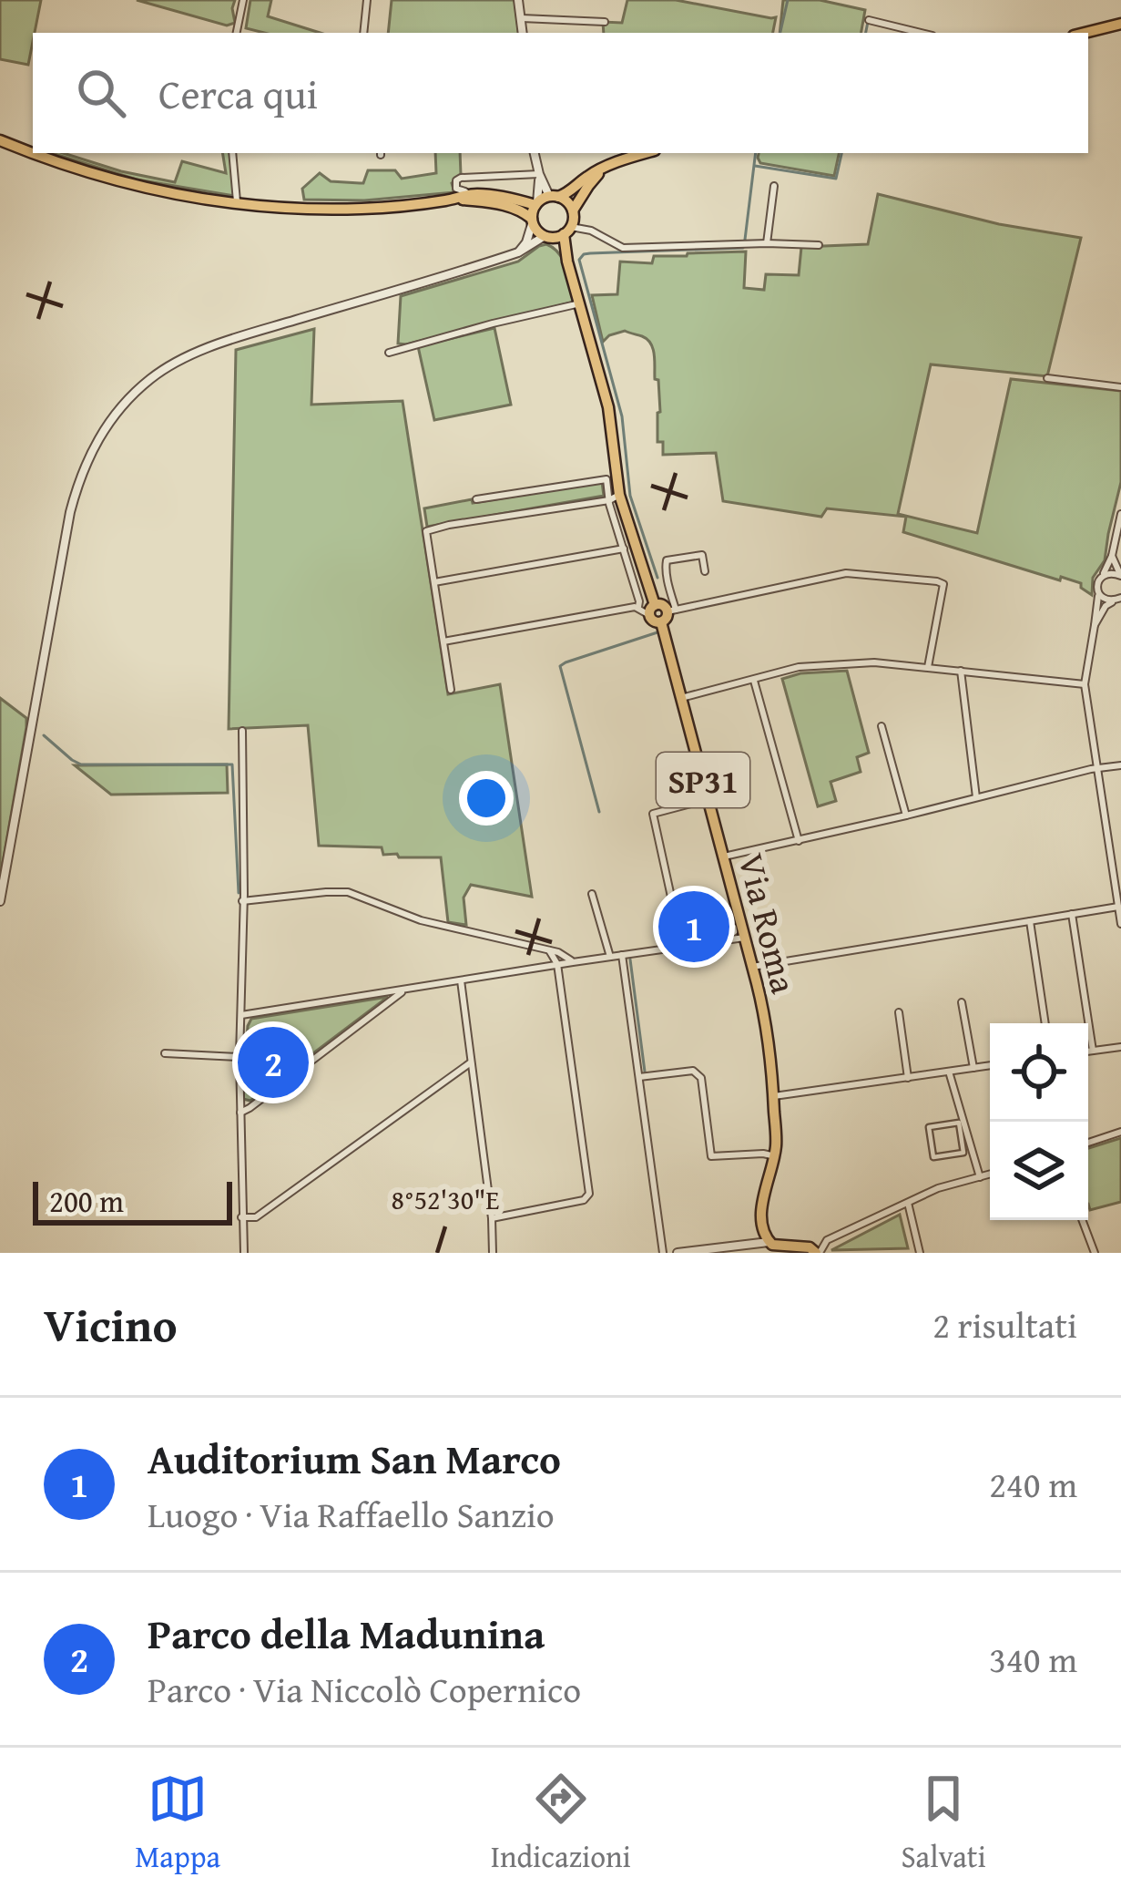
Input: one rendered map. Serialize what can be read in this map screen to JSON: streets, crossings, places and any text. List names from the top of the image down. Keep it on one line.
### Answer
{"streets":{"main road":["SP31","Via Roma"]},"scale_bar":"200 m","page":{"search":"Cerca qui","pins":["1","2"],"scale":"200 m","heading":["Vicino","2 risultati"],"list":[{"mark":"1","name":"Auditorium San Marco","note":"Luogo · Via Raffaello Sanzio","value":"240 m"},{"mark":"2","name":"Parco della Madunina","note":"Parco · Via Niccolò Copernico","value":"340 m"}],"nav":["Mappa","Indicazioni","Salvati"]},"coordinates":["8°52'30\"E"]}
